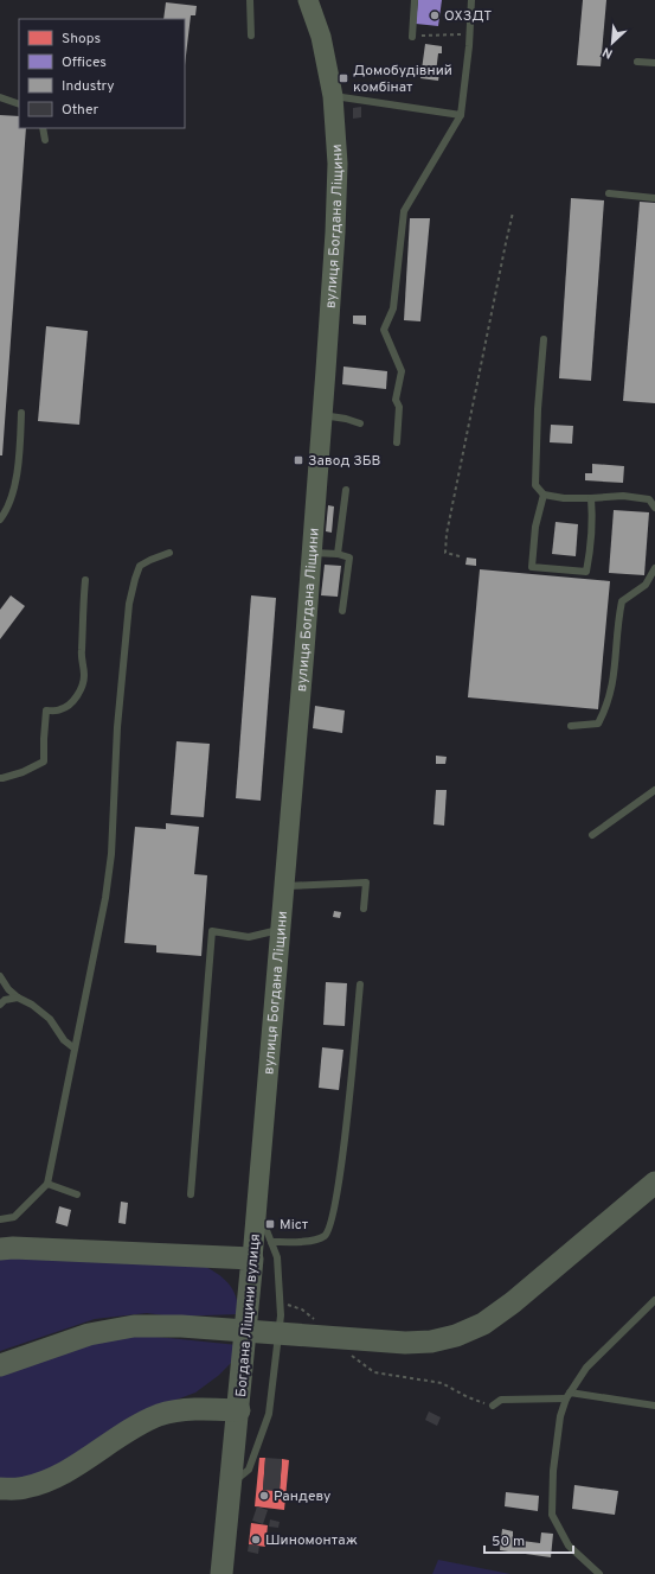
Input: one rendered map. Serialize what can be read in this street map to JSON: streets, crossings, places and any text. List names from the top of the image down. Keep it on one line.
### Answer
{"streets":{"main road":["вулиця Богдана Ліщини","Богдана Ліщини вулиця"]},"crossings":[["вулиця Богдана Ліщини","Богдана Ліщини вулиця"]],"places":{"other":["ОХЗДТ","Рандеву","Шиномонтаж"],"transit":["Домобудівний комбінат","Завод ЗБВ","Міст"]},"legend":["Shops","Offices","Industry","Other"],"scale_bar":"50 m","north":"bottom left"}
